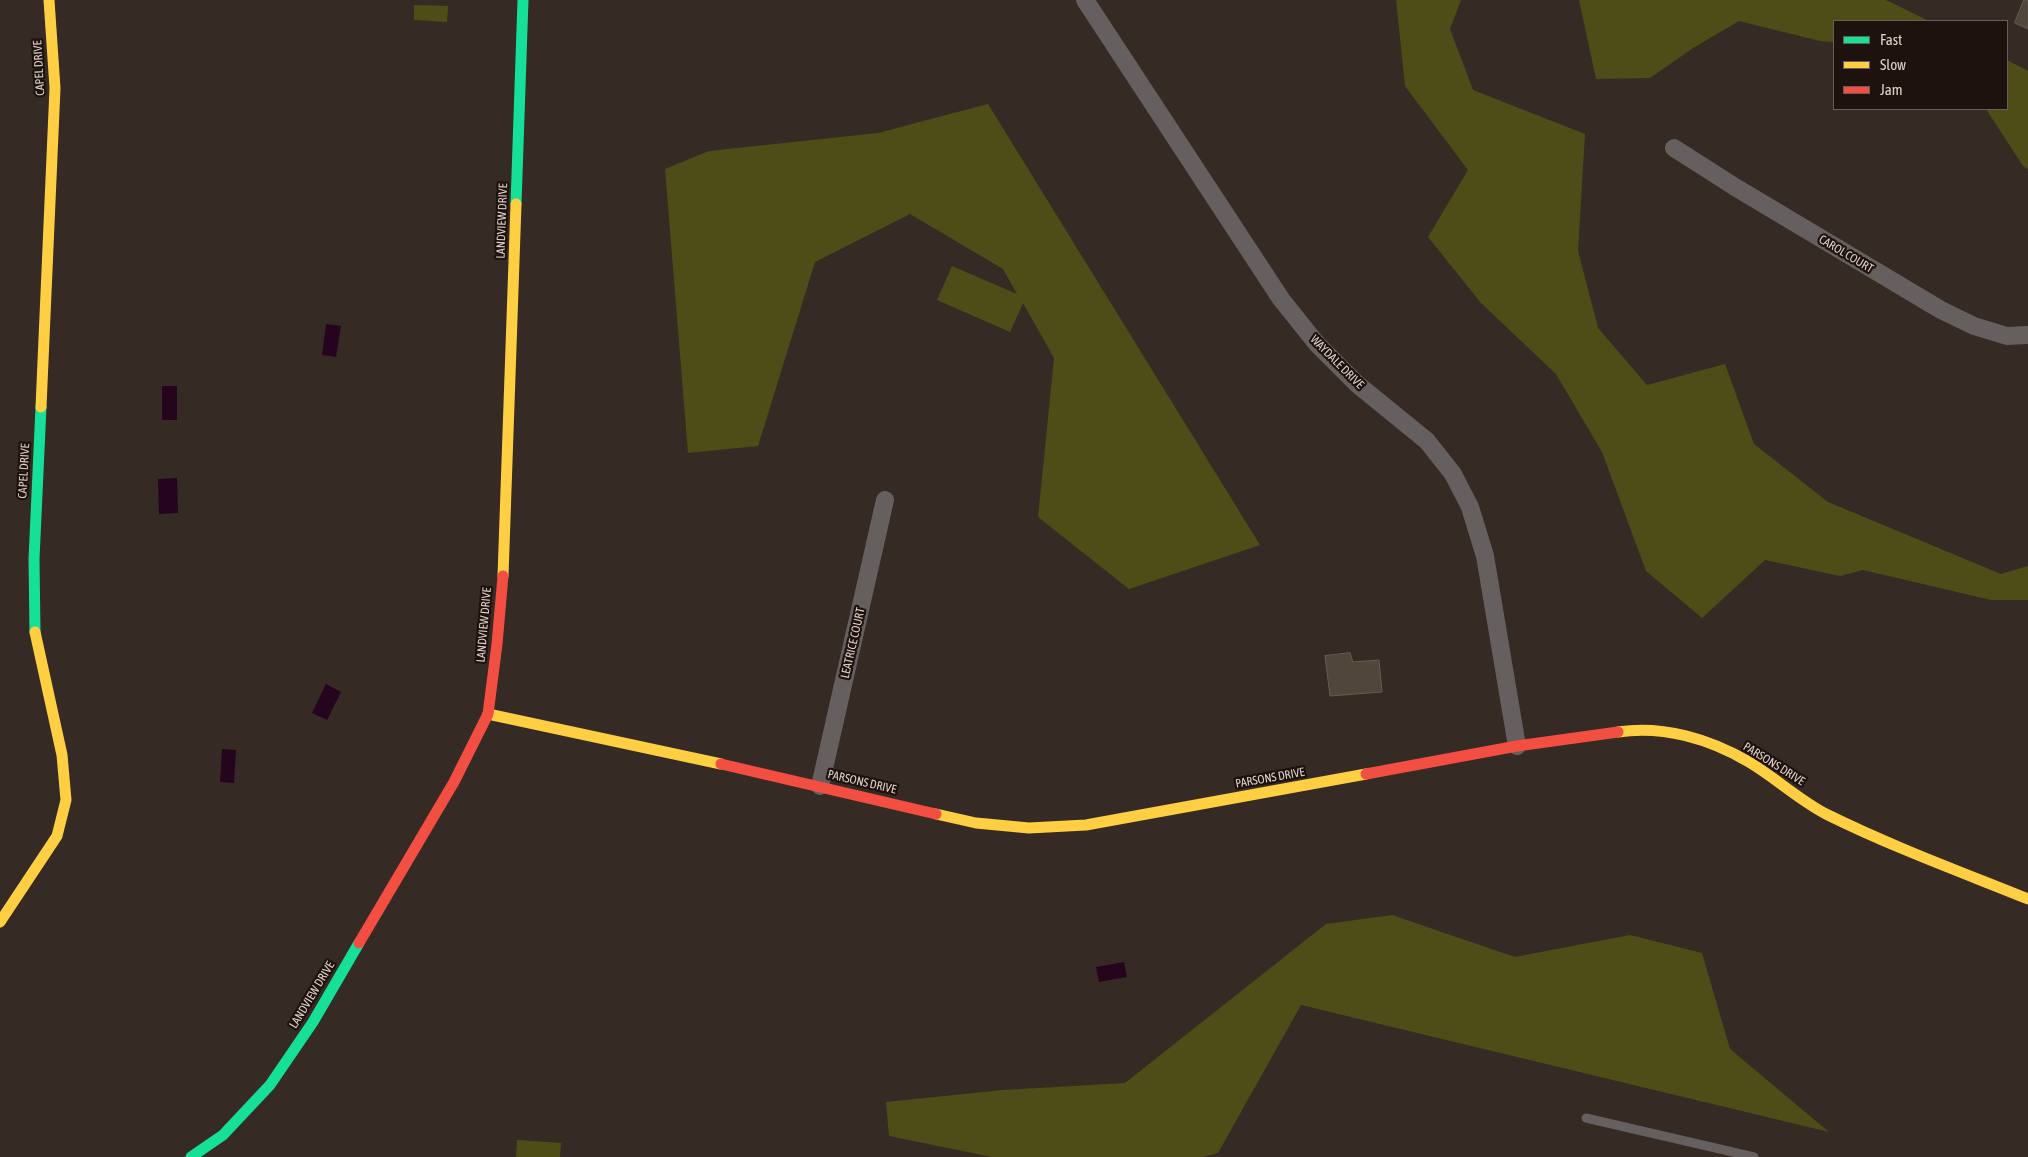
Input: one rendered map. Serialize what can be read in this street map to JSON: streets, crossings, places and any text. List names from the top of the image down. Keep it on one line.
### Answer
{"streets":{"street":["CAPEL DRIVE","LANDVIEW DRIVE","CAROL COURT","WAYDALE DRIVE","LEATRICE COURT","PARSONS DRIVE"]},"crossings":[["LANDVIEW DRIVE","PARSONS DRIVE"],["WAYDALE DRIVE","PARSONS DRIVE"],["LEATRICE COURT","PARSONS DRIVE"]],"legend":["Fast","Slow","Jam"]}
